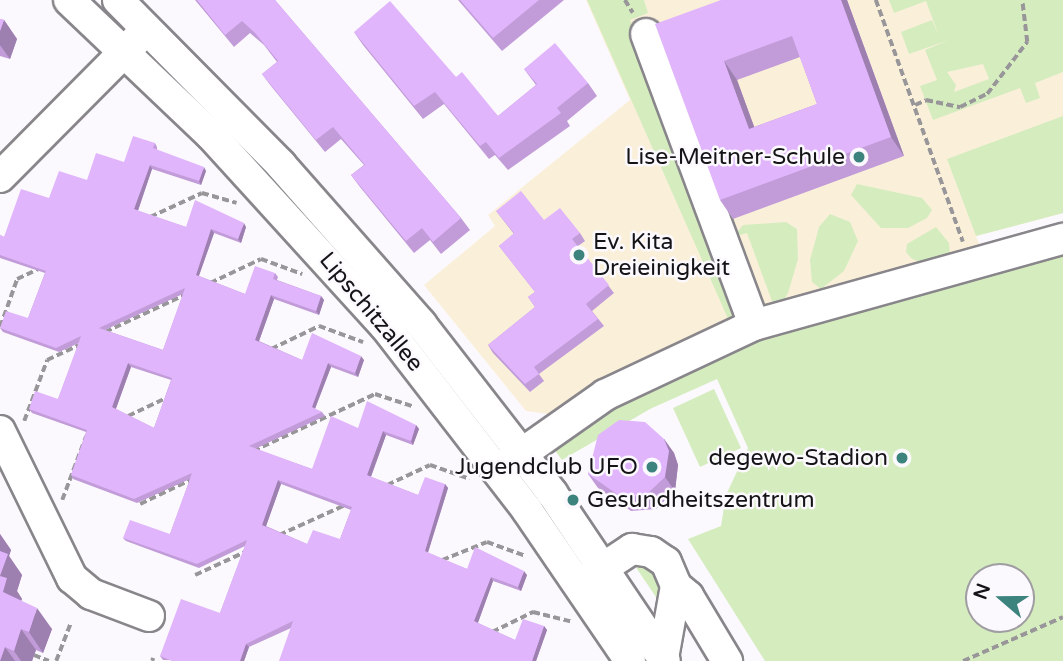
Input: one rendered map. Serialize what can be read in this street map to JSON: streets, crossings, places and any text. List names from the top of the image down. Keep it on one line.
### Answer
{"streets":{"street":["Lipschitzallee"]},"places":["Lise-Meitner-Schule","Ev. Kita Dreieinigkeit","degewo-Stadion","Jugendclub UFO","Gesundheitszentrum"],"north":"left"}
